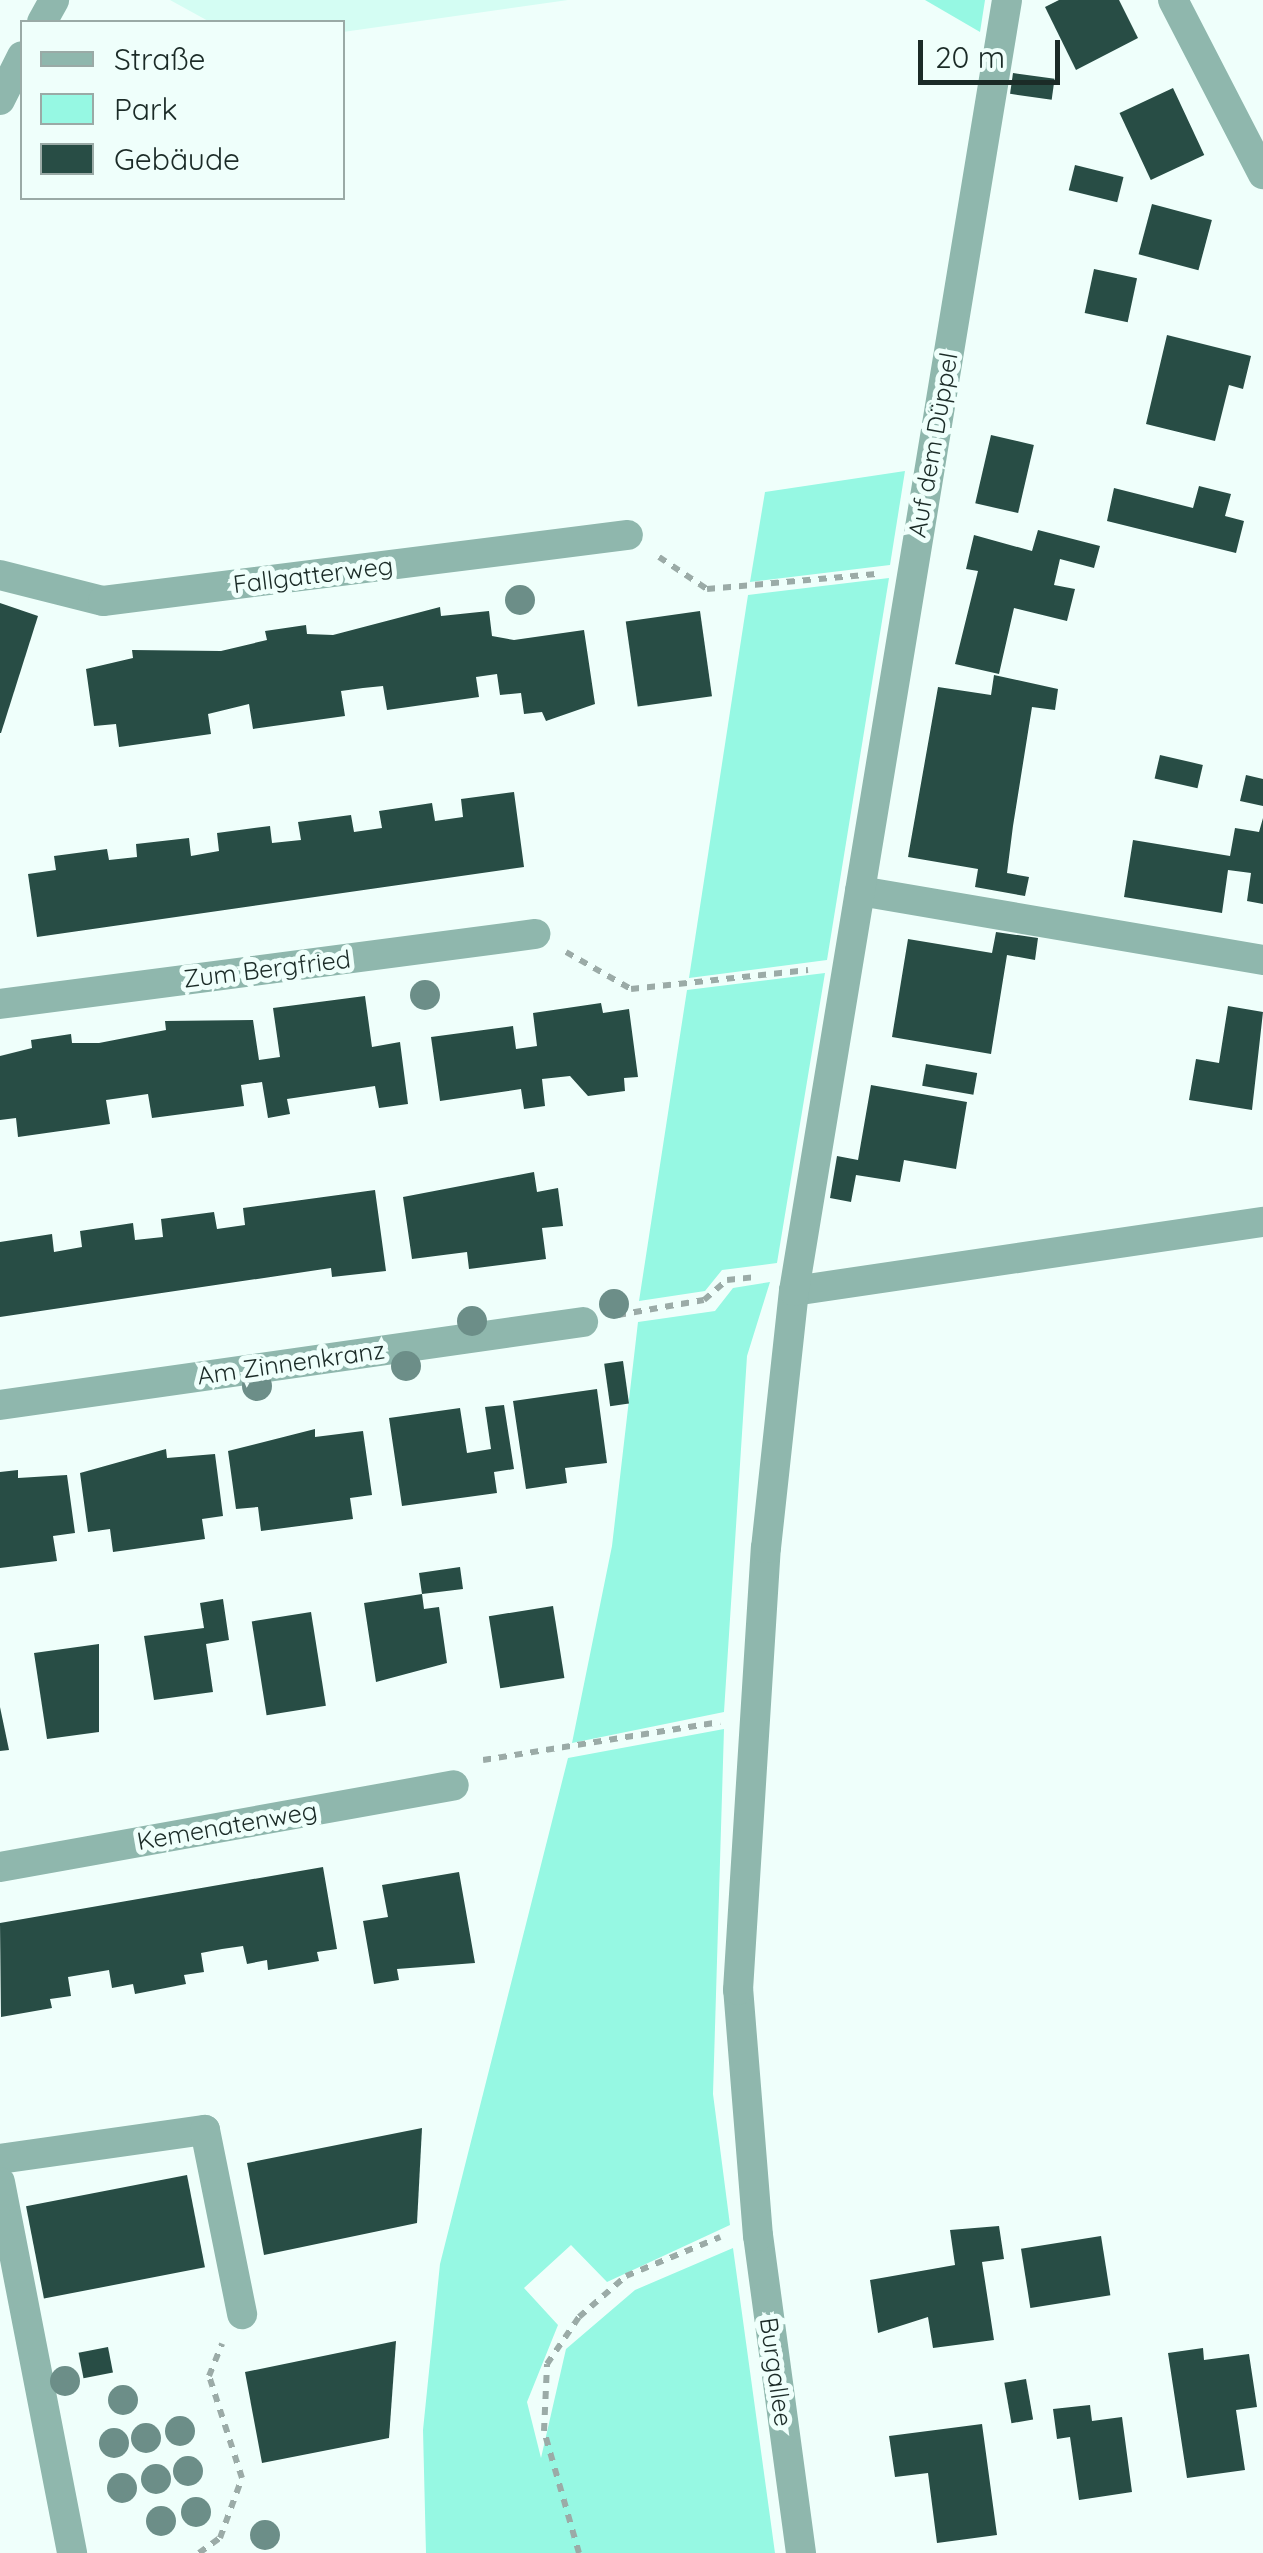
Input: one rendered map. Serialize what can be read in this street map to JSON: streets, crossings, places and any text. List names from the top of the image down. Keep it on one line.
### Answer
{"streets":{"street":["Auf dem Düppel","Fallgatterweg","Zum Bergfried","Am Zinnenkranz","Kemenatenweg","Burgallee"]},"crossings":[["Auf dem Düppel","Burgallee"]],"legend":["Straße","Park","Gebäude"],"scale_bar":"20 m"}
